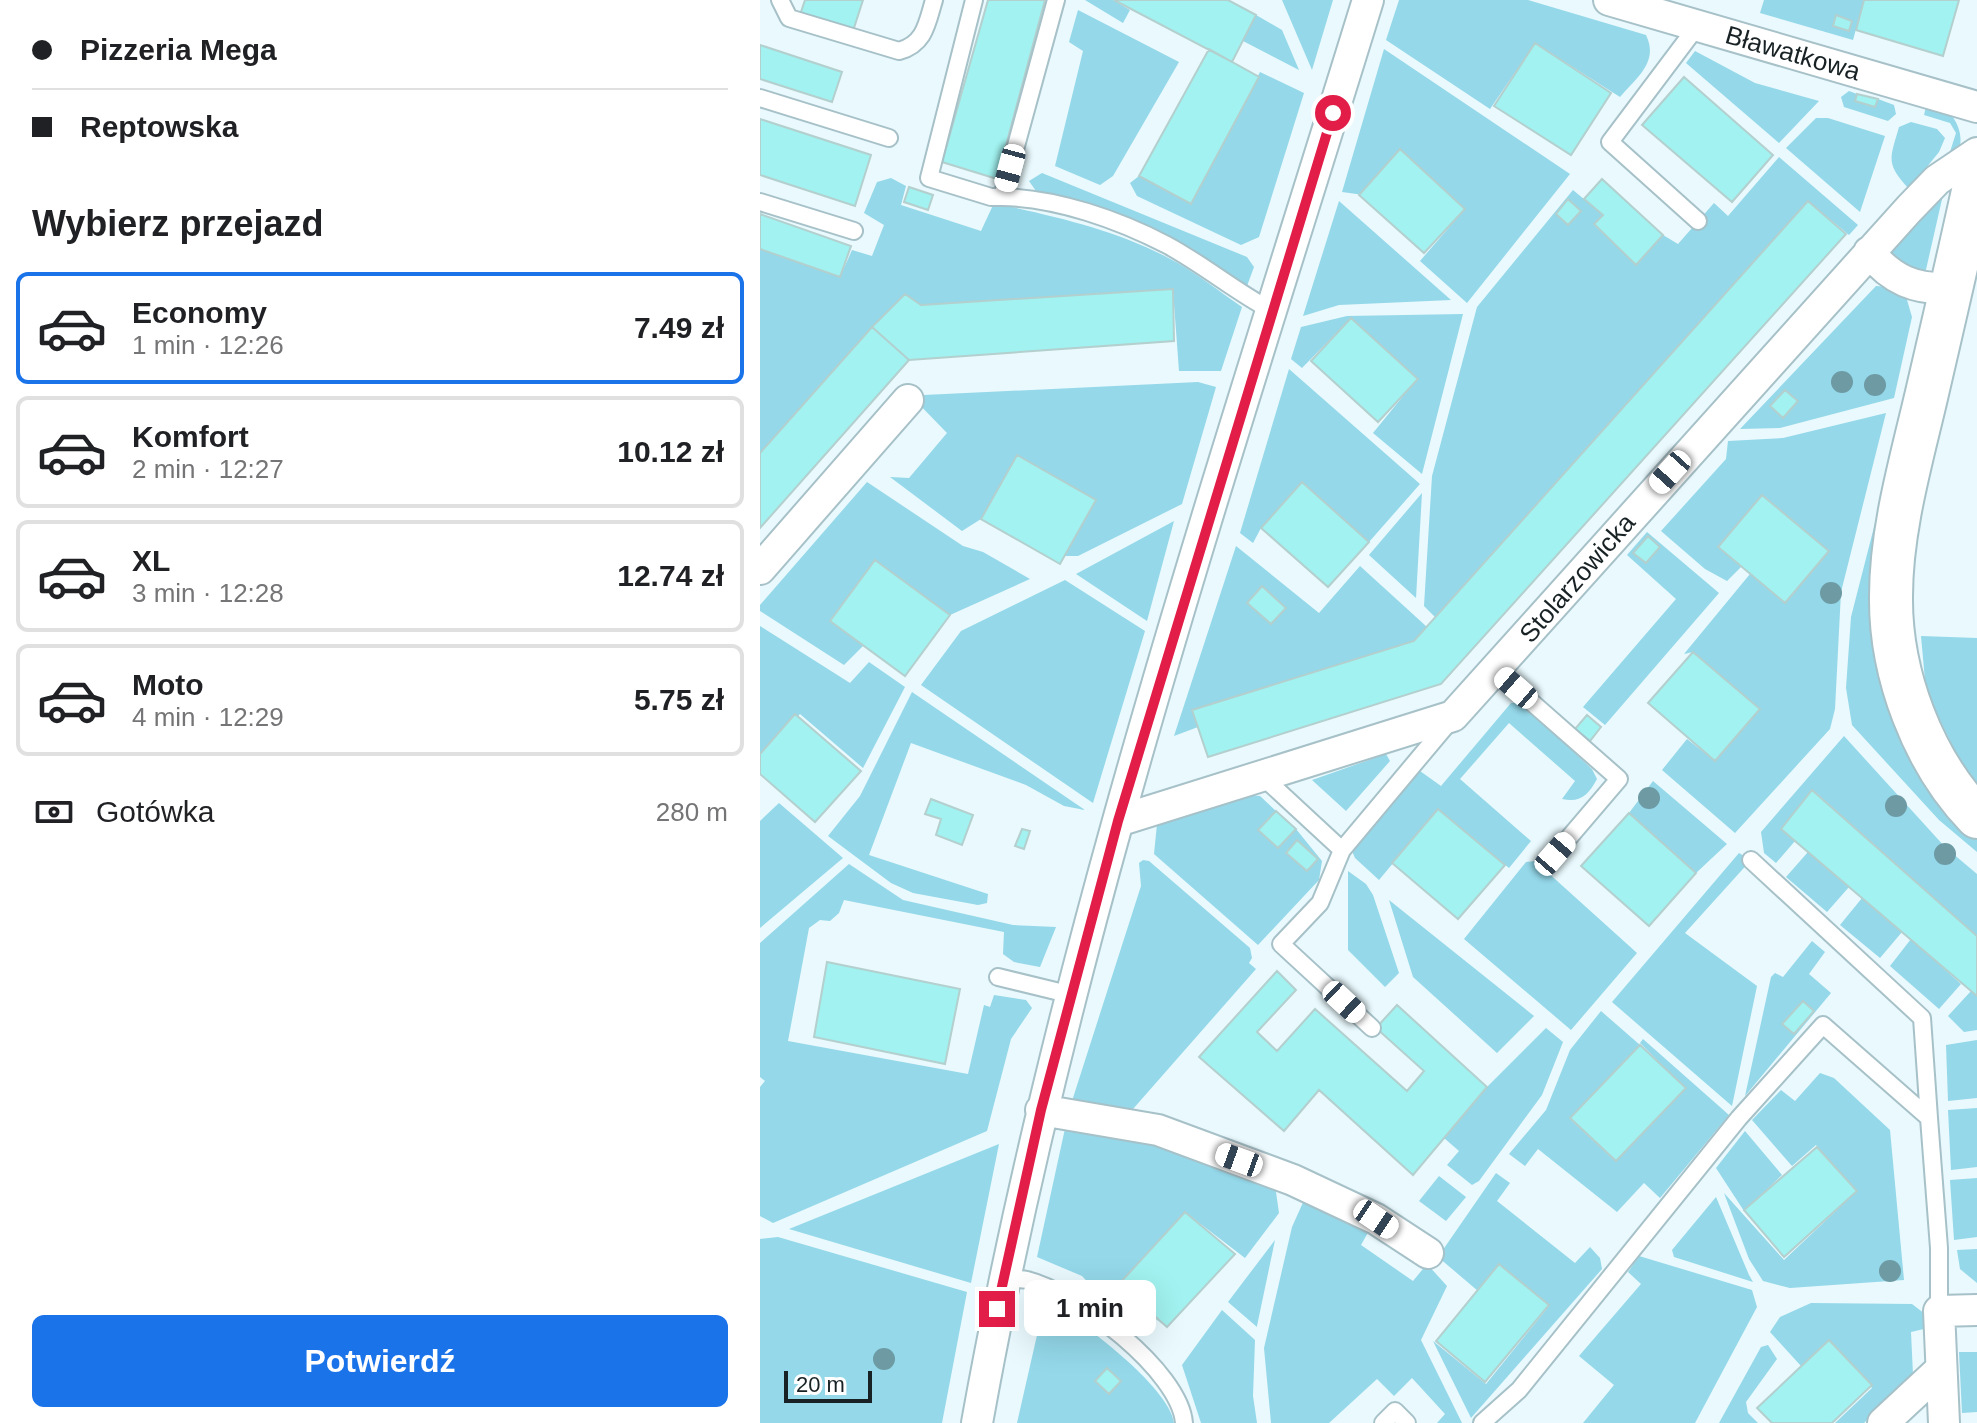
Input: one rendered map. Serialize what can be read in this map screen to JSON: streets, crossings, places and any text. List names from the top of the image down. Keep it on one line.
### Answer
{"streets":{"street":["Bławatkowa","Stolarzowicka"]},"scale_bar":"20 m","page":{"banner":["Pizzeria Mega","Reptowska"],"heading":"Wybierz przejazd","list":[{"name":"Economy","note":"1 min · 12:26","value":"7.49 zł"},{"name":"Komfort","note":"2 min · 12:27","value":"10.12 zł"},{"name":"XL","note":"3 min · 12:28","value":"12.74 zł"},{"name":"Moto","note":"4 min · 12:29","value":"5.75 zł"}],"pay":["Gotówka","280 m"],"bubble":"1 min","buttons":"Potwierdź","scale":"20 m"}}
